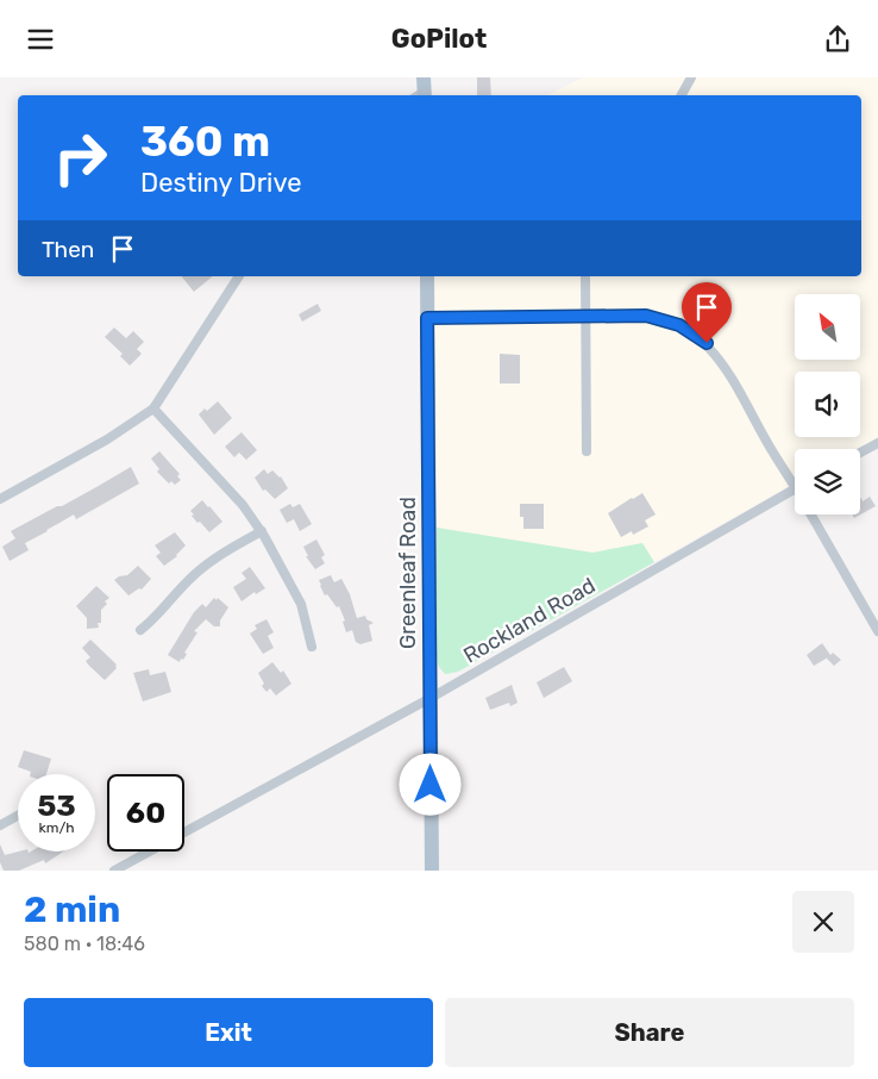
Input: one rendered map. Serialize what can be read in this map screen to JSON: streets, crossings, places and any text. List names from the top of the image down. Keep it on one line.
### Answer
{"streets":{"main road":["Greenleaf Road"],"street":["Rockland Road"]},"crossings":[["Greenleaf Road","Rockland Road"]],"north":"top left","page":{"header":"GoPilot","turn":["360 m","Destiny Drive"],"then":"Then","speed":"53 km/h","limit":"60","heading":["2 min","580 m · 18:46"],"buttons":["Exit","Share"]}}
